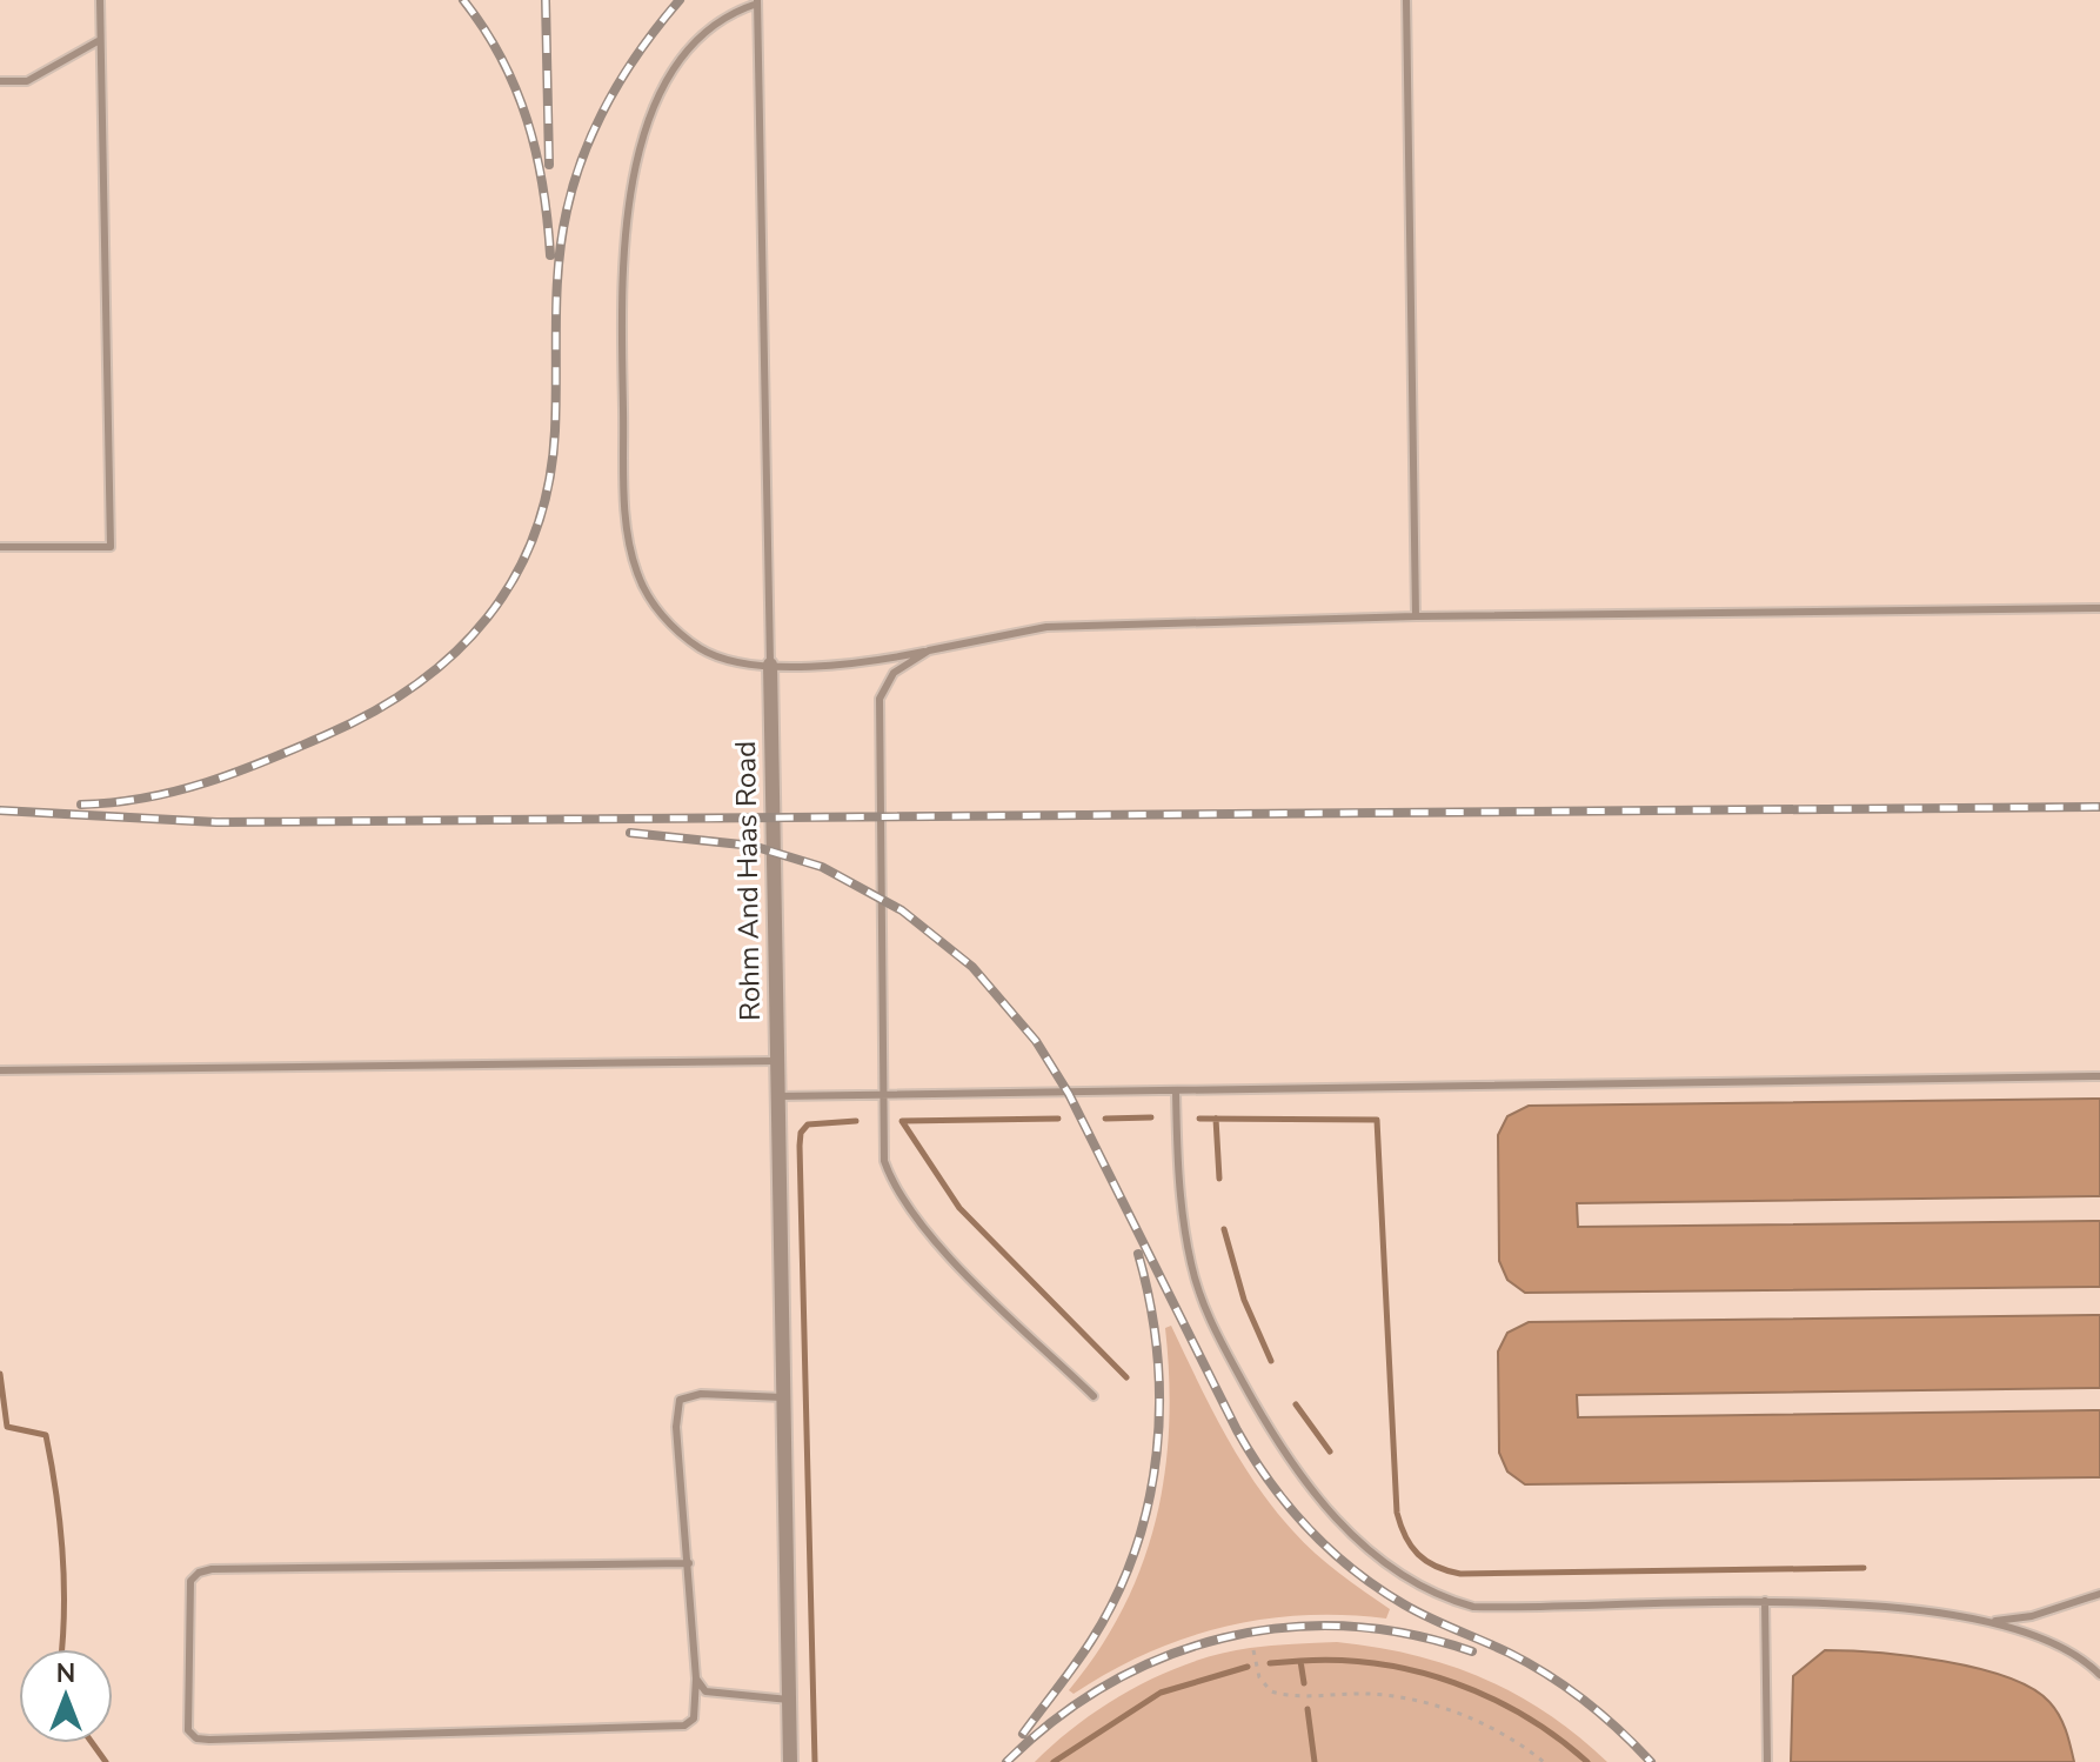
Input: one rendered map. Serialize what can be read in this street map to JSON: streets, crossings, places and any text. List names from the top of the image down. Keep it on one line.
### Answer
{"streets":{"street":["Rohm And Haas Road"]},"north":"top"}
